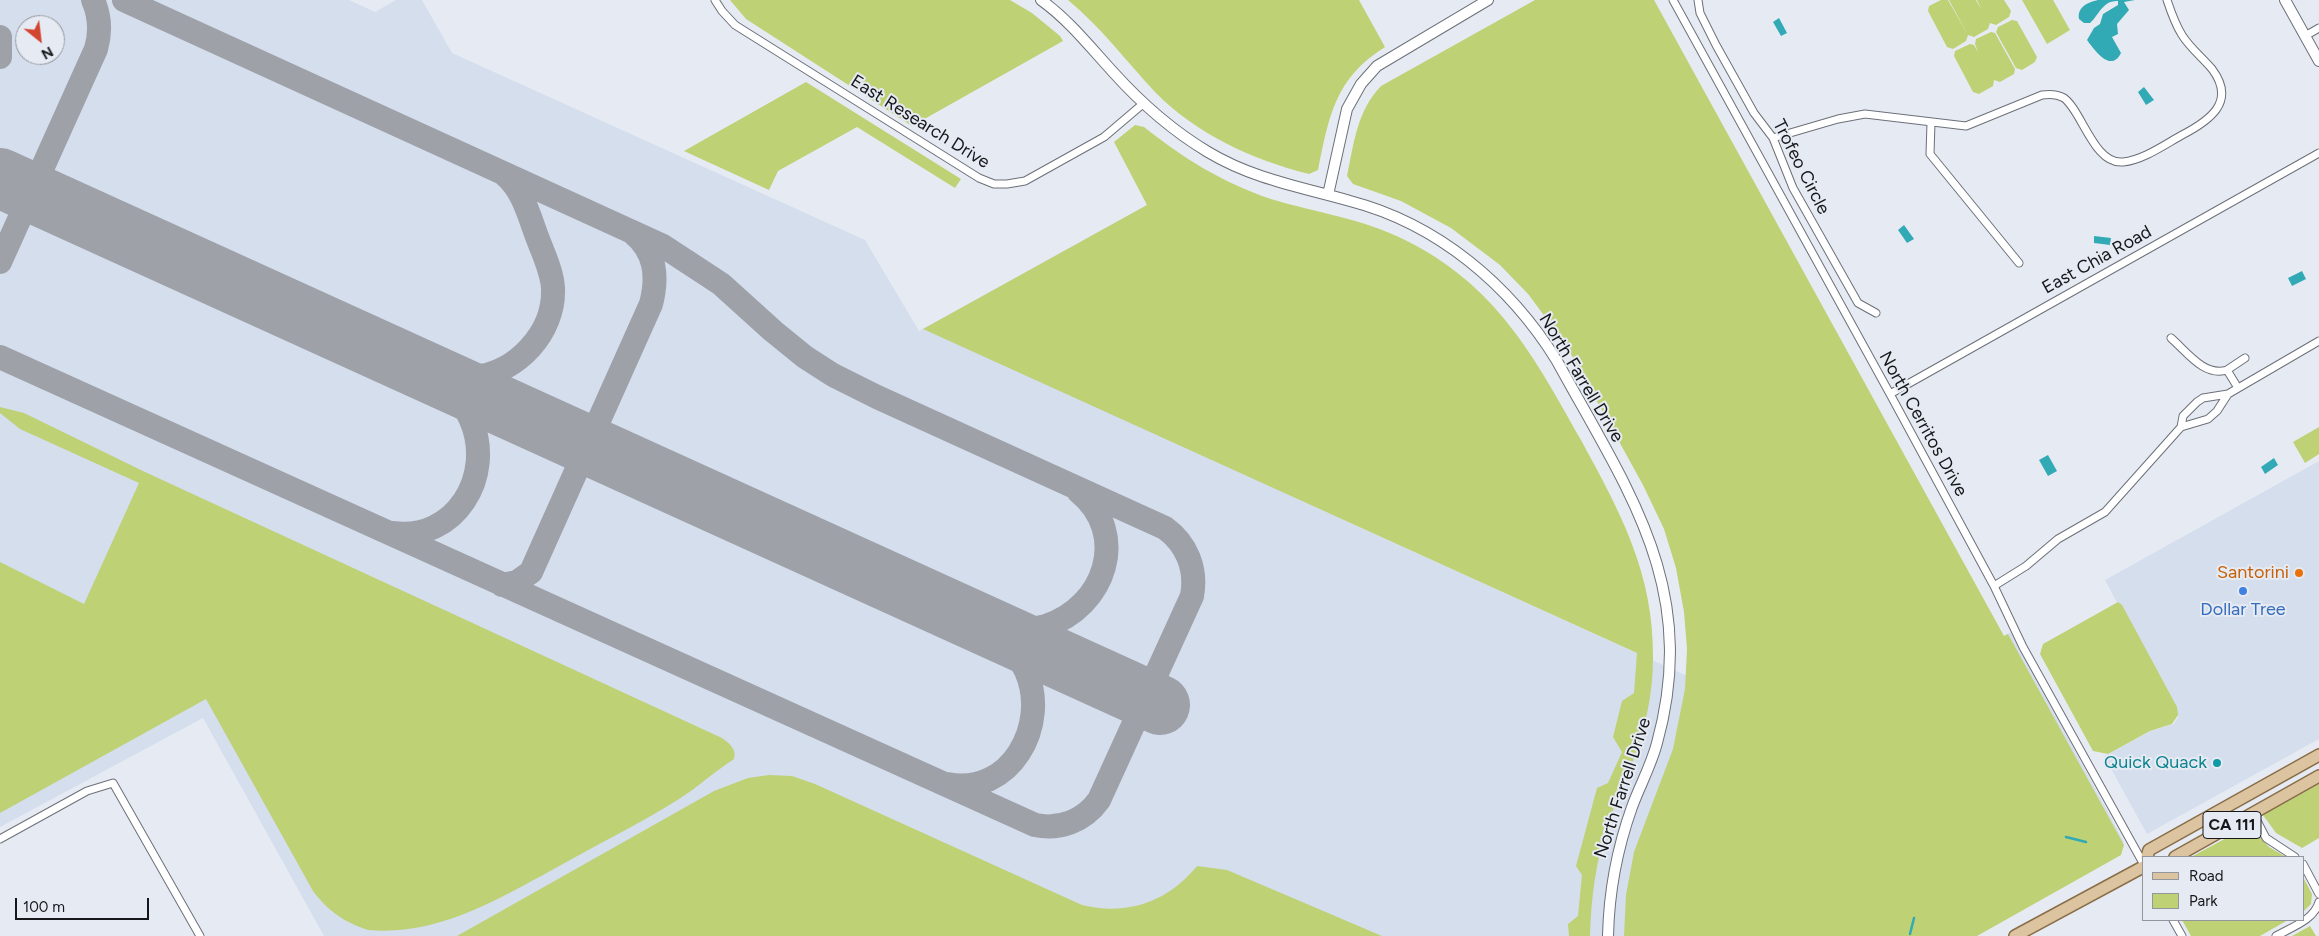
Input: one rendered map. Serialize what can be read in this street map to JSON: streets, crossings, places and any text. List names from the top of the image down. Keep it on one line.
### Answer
{"streets":{"main road":["CA 111"],"street":["East Research Drive","Trofeo Circle","East Chia Road","North Farrell Drive","North Cerritos Drive"]},"crossings":[["East Research Drive","North Farrell Drive"],["East Chia Road","North Cerritos Drive"]],"places":["Santorini","Dollar Tree","Quick Quack"],"legend":["Road","Park"],"scale_bar":"100 m","north":"bottom right"}
